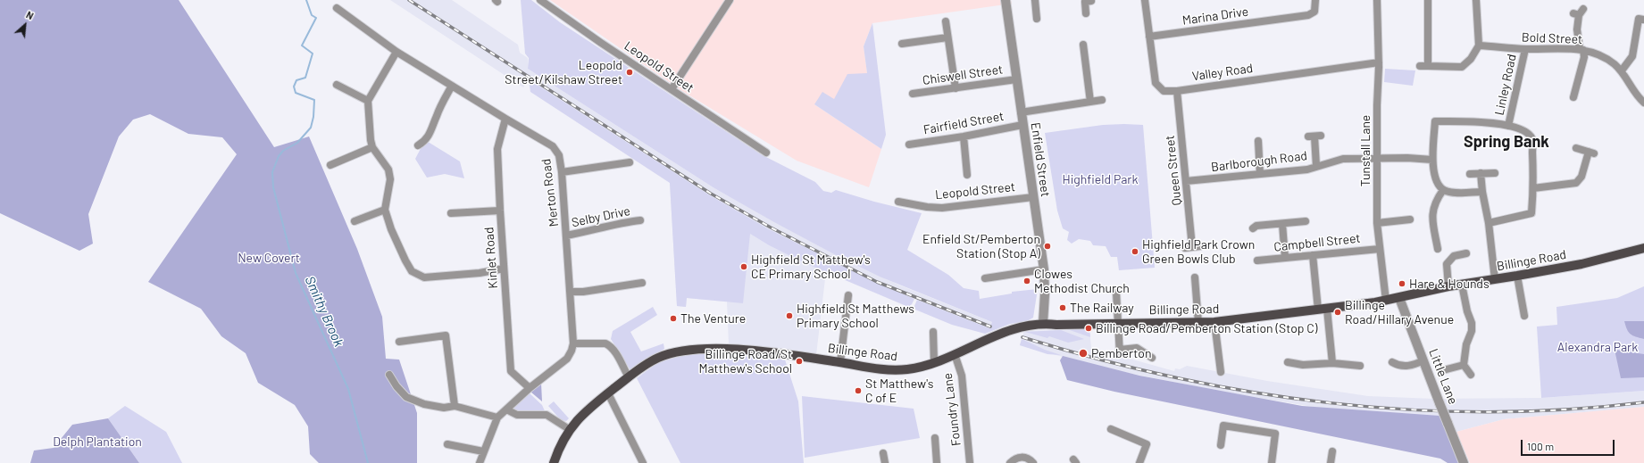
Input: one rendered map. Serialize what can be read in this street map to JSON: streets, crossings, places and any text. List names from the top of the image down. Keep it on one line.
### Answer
{"streets":{"main road":["Billinge Road"],"street":["Marina Drive","Bold Street","Leopold Street","Valley Road","Chiswell Street","Linley Road","Fairfield Street","Tunstall Lane","Enfield Street","Barlborough Road","Queen Street","Merton Road","Selby Drive","Campbell Street","Kinlet Road","Little Lane","Foundry Lane"]},"crossings":[["Marina Drive","Valley Road"],["Bold Street","Linley Road"],["Leopold Street","Enfield Street"],["Valley Road","Tunstall Lane"],["Valley Road","Queen Street"],["Chiswell Street","Enfield Street"],["Fairfield Street","Enfield Street"],["Tunstall Lane","Barlborough Road"],["Tunstall Lane","Campbell Street"],["Tunstall Lane","Billinge Road"],["Enfield Street","Billinge Road"],["Barlborough Road","Queen Street"],["Merton Road","Selby Drive"],["Merton Road","Kinlet Road"],["Billinge Road","Little Lane"],["Billinge Road","Foundry Lane"]],"districts":["Spring Bank"],"water":["Smithy Brook"],"parks":["Highfield Park","New Covert","Alexandra Park","Delph Plantation"],"places":["Leopold Street/Kilshaw Street","Enfield St/Pemberton Station (Stop A)","Highfield Park Crown Green Bowls Club","Highfield St Matthew's CE Primary School","Clowes Methodist Church","Hare & Hounds","The Railway","Billinge Road/Hillary Avenue","Highfield St Matthews Primary School","The Venture","Billinge Road/Pemberton Station (Stop C)","Pemberton","Billinge Road/St Matthew's School","St Matthew's C of E"],"scale_bar":"100 m","north":"top right"}
